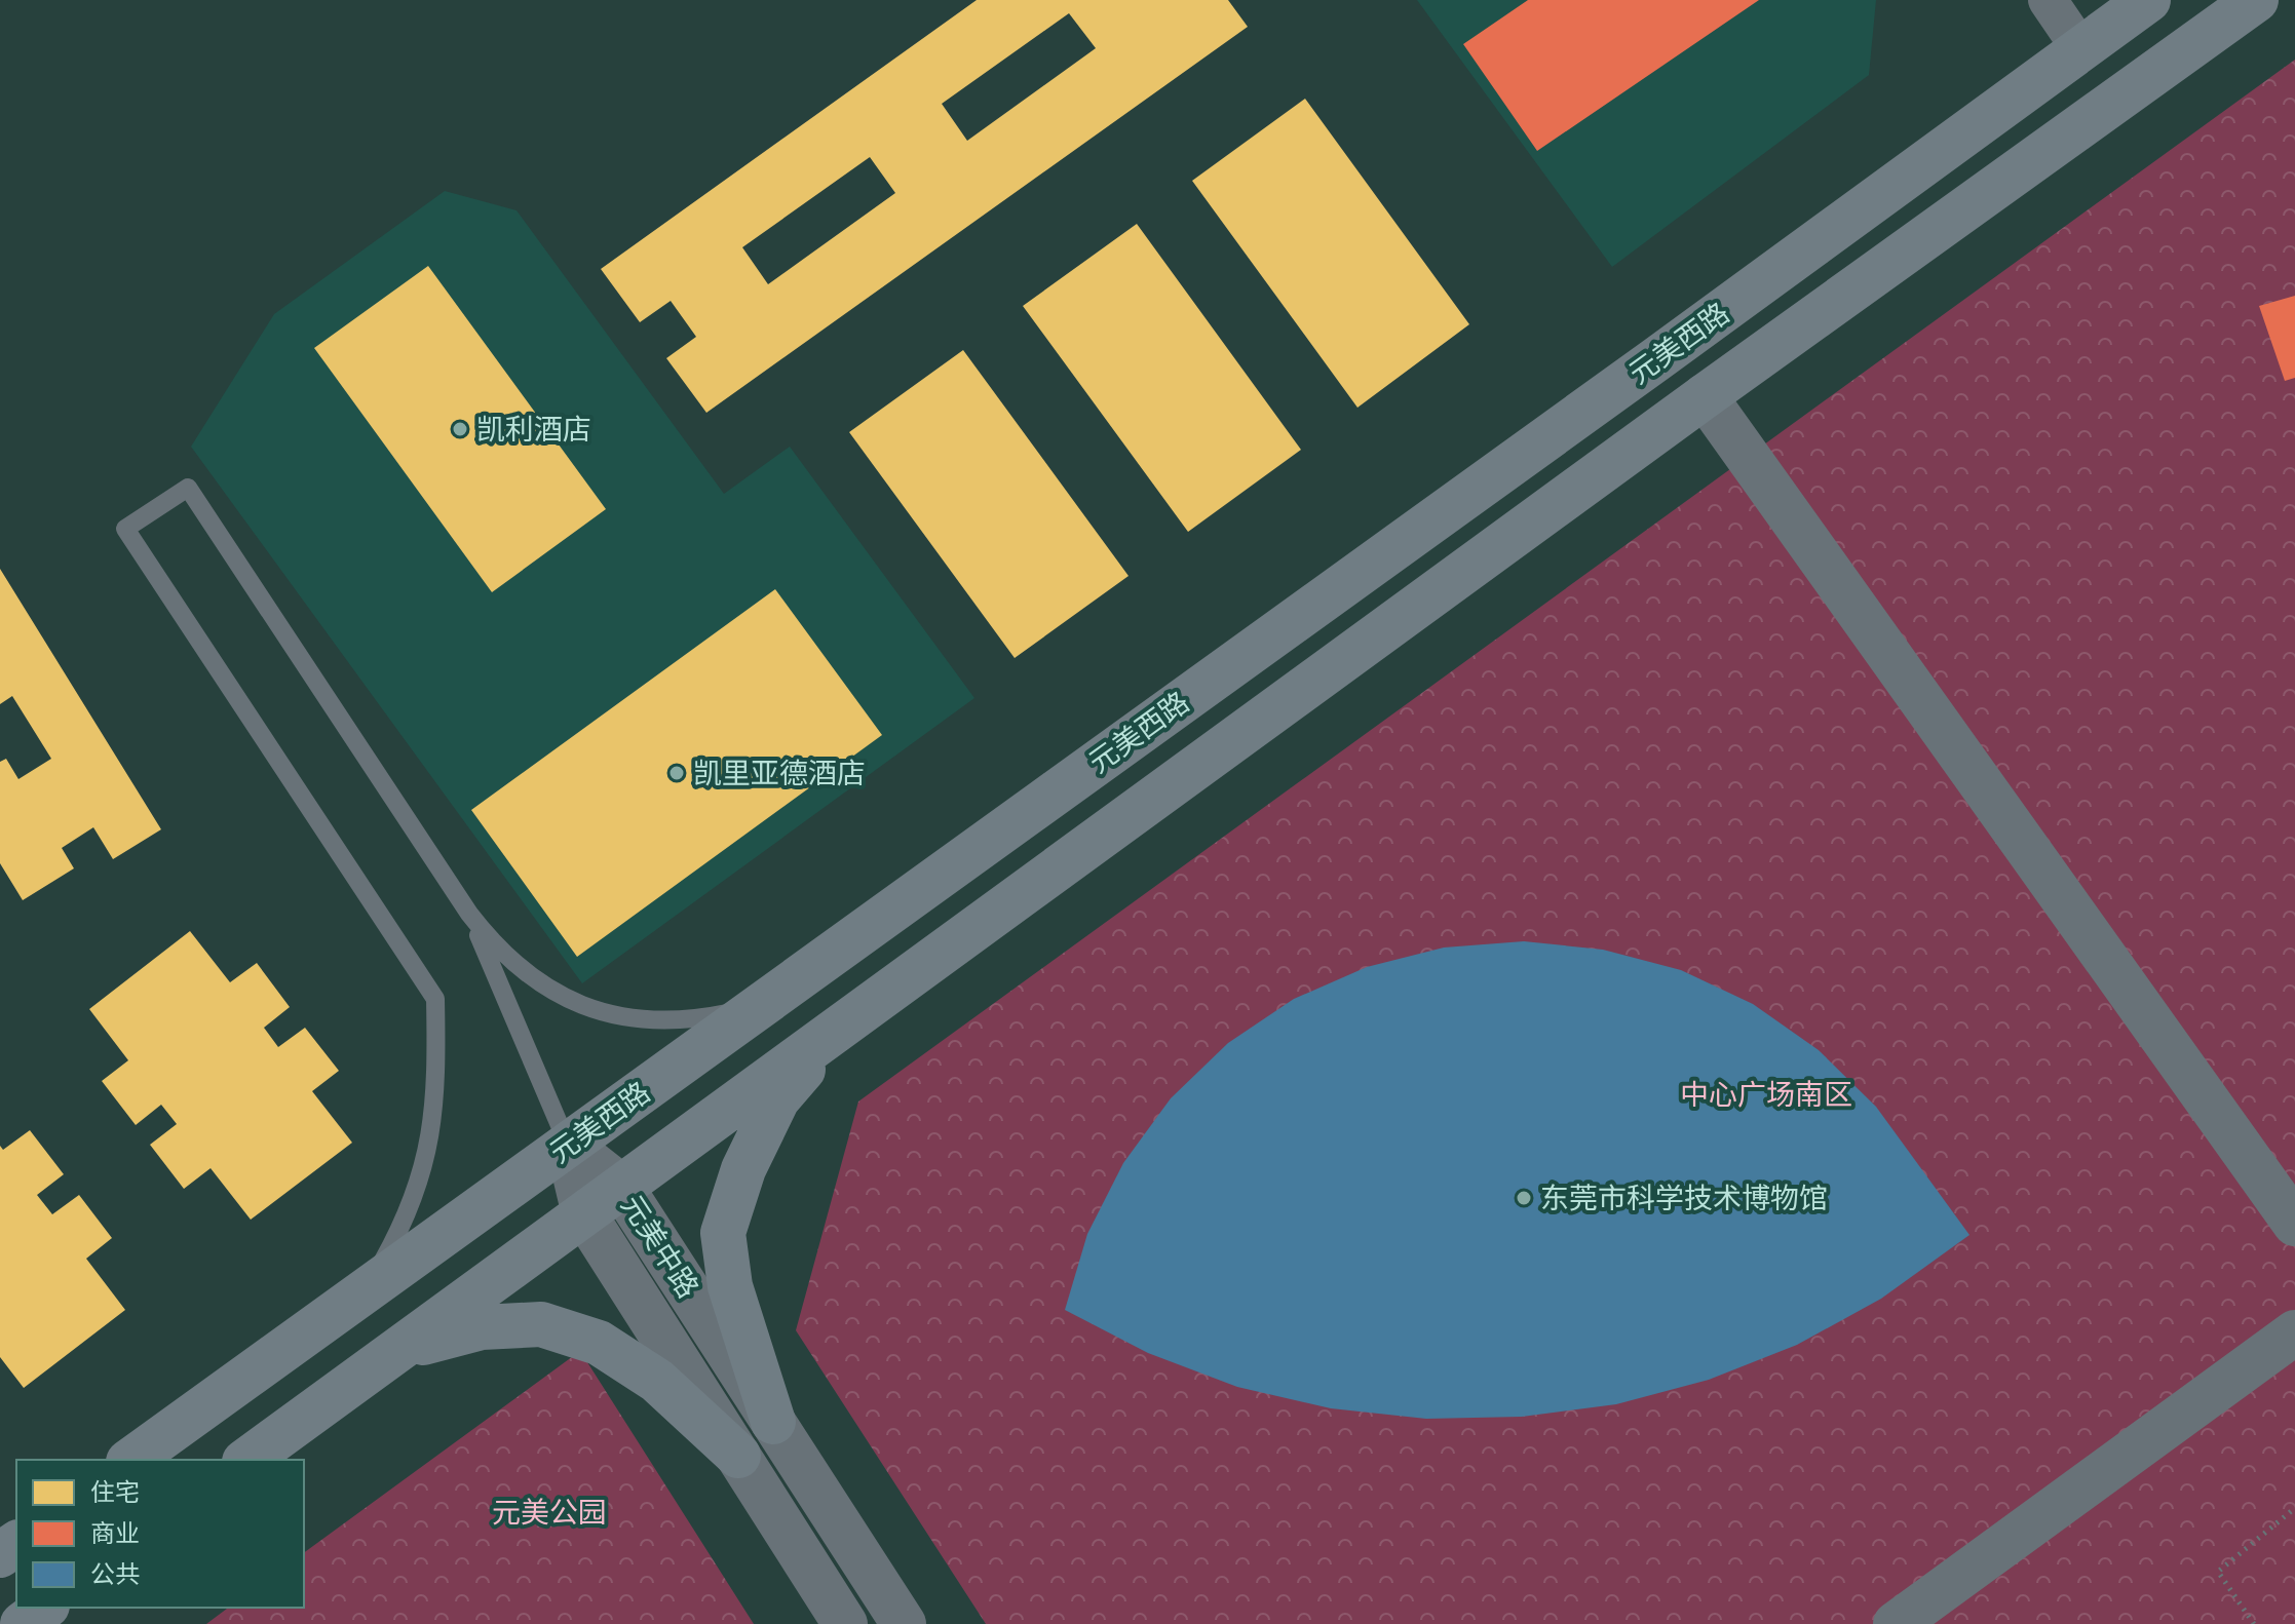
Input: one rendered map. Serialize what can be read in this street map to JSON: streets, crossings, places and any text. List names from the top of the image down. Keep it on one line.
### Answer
{"streets":{"main road":["元美西路"],"street":["元美中路"]},"crossings":[["元美西路","元美中路"]],"parks":["中心广场南区","元美公园"],"places":["凯利酒店","凯里亚德酒店","东莞市科学技术博物馆"],"legend":["住宅","商业","公共"]}
